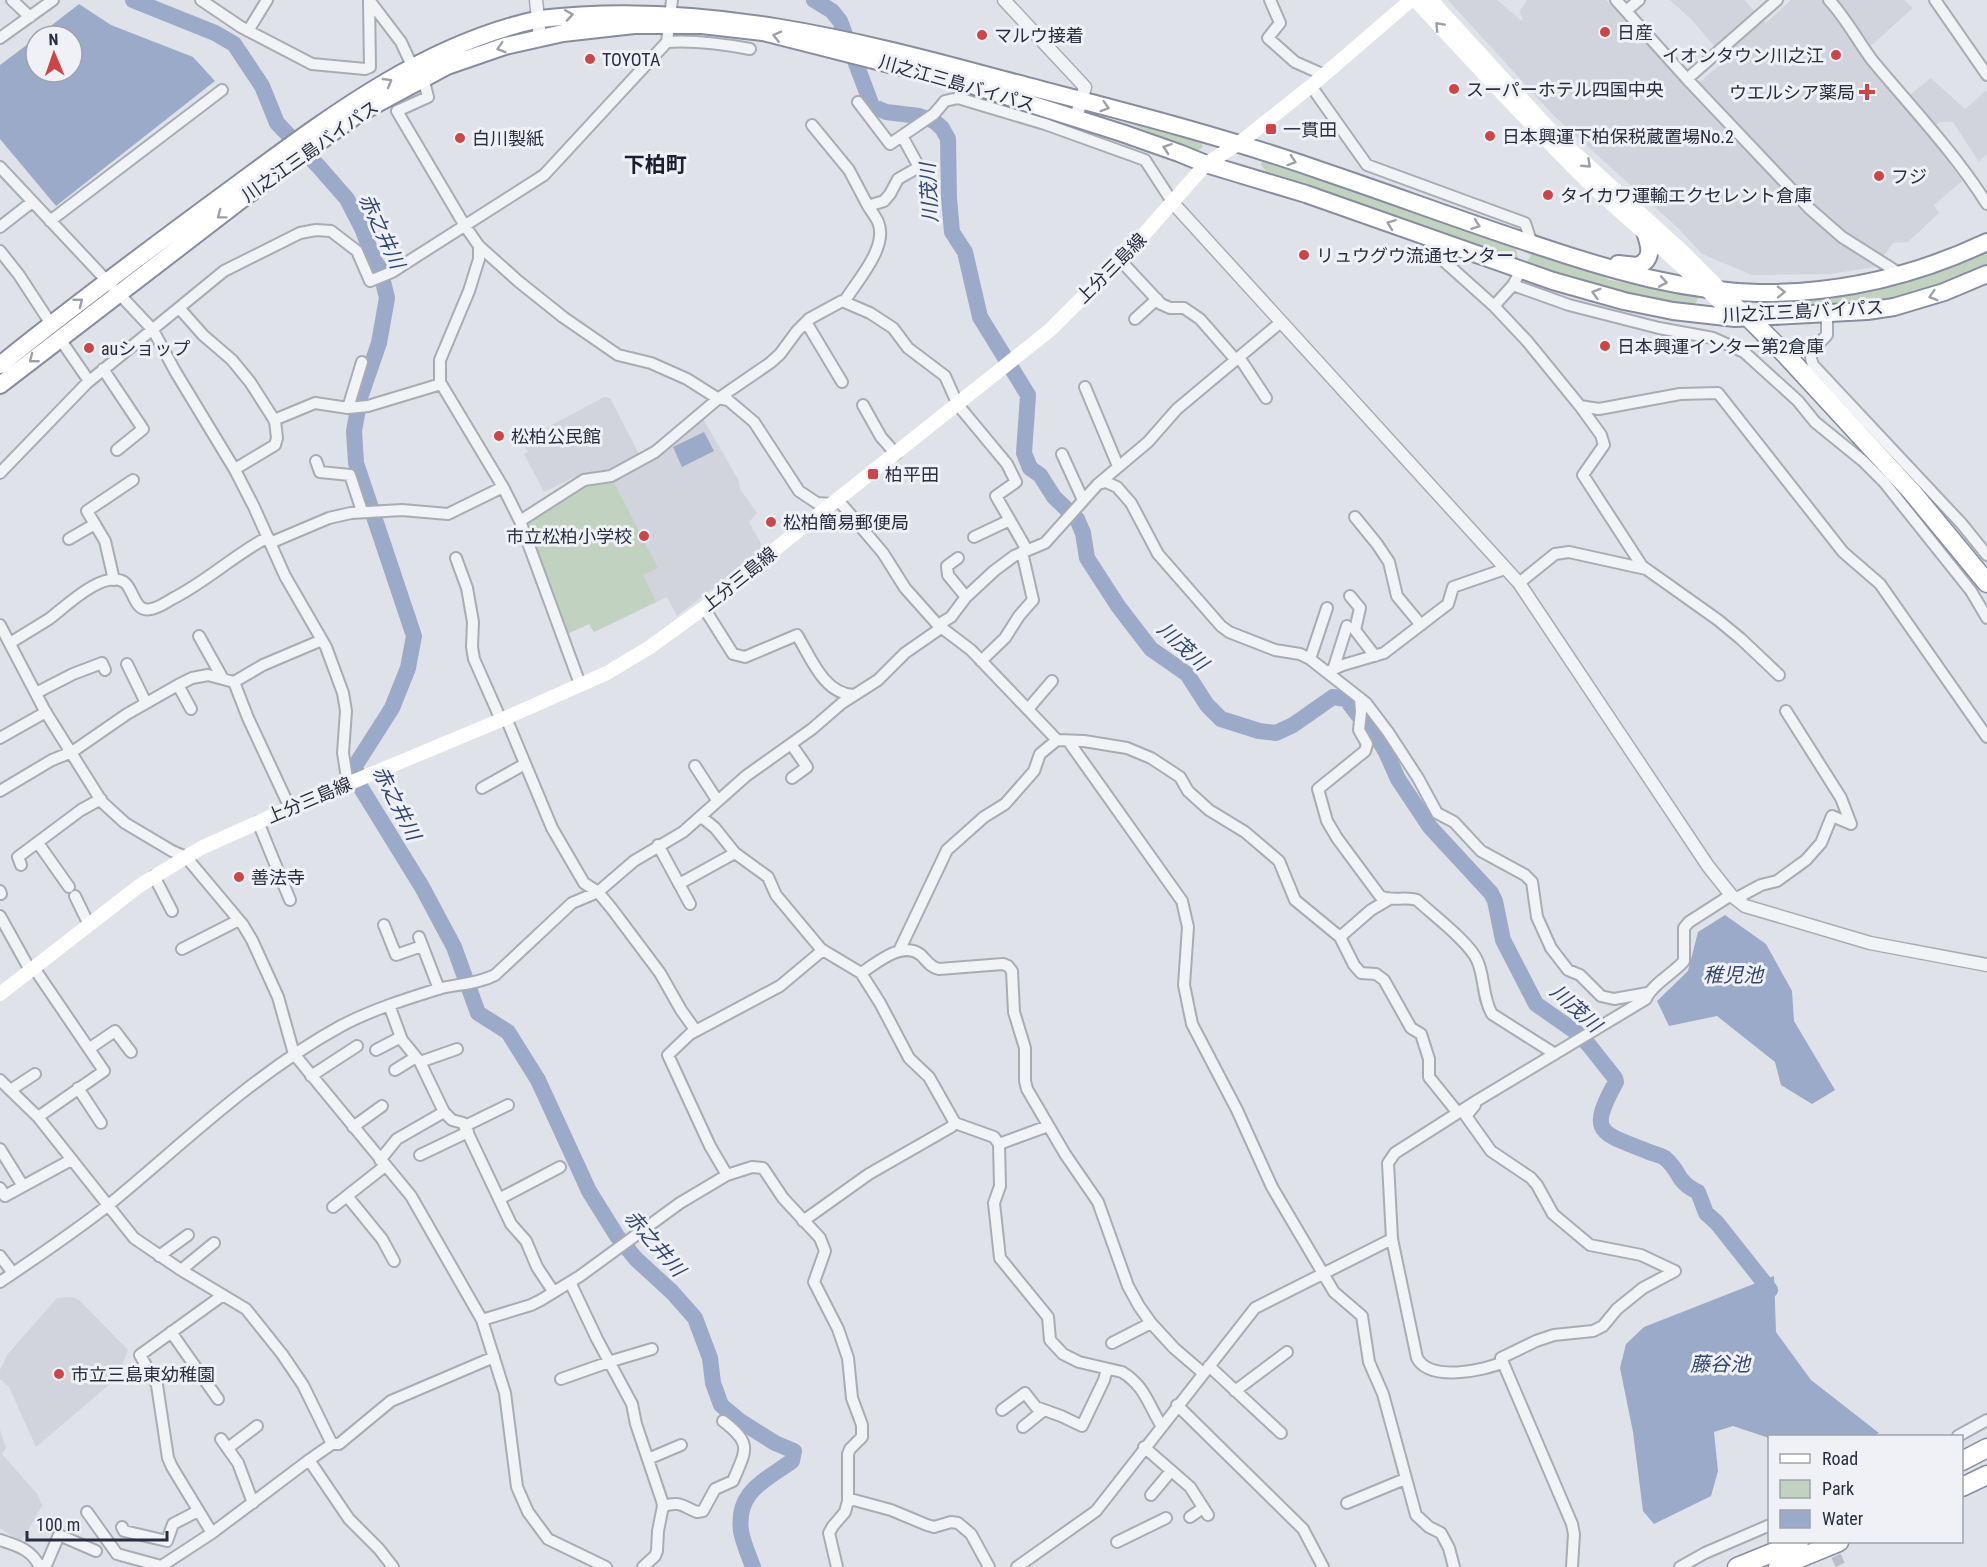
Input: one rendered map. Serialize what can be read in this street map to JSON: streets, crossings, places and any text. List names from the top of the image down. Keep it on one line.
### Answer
{"streets":{"highway":["川之江三島バイパス"],"main road":["上分三島線"]},"crossings":[["川之江三島バイパス","上分三島線"]],"districts":["下柏町"],"water":["川茂川","赤之井川","稚児池","藤谷池"],"places":{"other":["日産","マルウ接着","イオンタウン川之江","TOYOTA","スーパーホテル四国中央","日本興運下柏保税蔵置場No.2","白川製紙","フジ","タイカワ運輸エクセレント倉庫","リュウグウ流通センター","日本興運インター第2倉庫","auショップ","松柏公民館","松柏簡易郵便局","市立松柏小学校","善法寺","市立三島東幼稚園"],"health":["ウエルシア薬局"],"transit":["一貫田","柏平田"]},"legend":["Road","Park","Water"],"scale_bar":"100 m","north":"top"}
